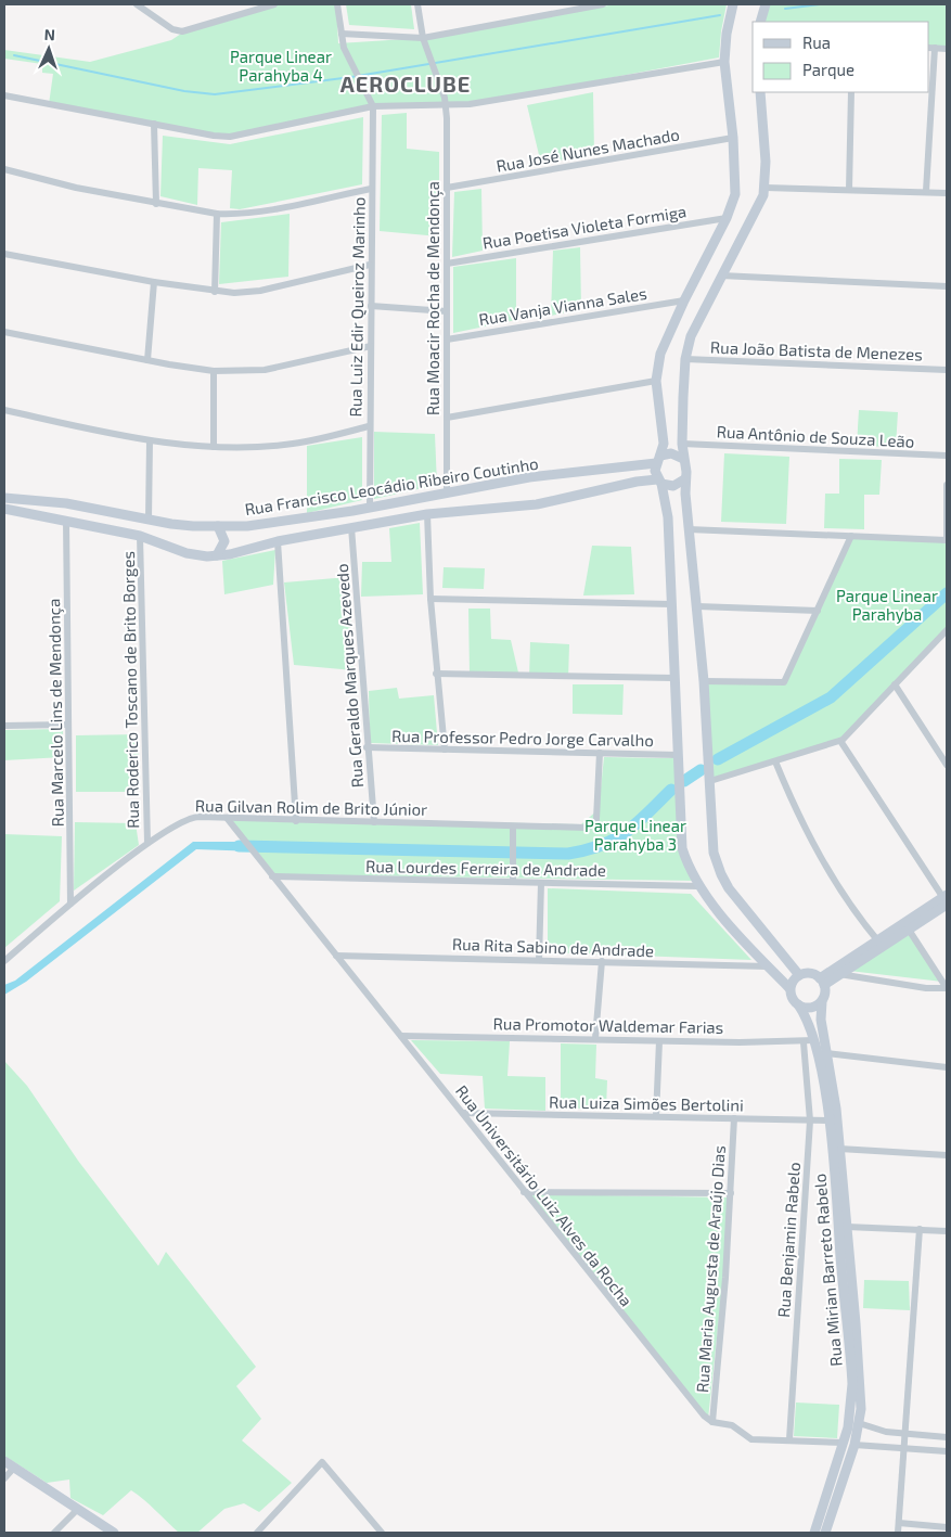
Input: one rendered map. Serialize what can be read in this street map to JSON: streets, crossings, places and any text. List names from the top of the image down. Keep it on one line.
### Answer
{"streets":{"main road":["Rua Francisco Leocádio Ribeiro Coutinho","Rua Mirian Barreto Rabelo"],"street":["Rua José Nunes Machado","Rua Poetisa Violeta Formiga","Rua Moacir Rocha de Mendonça","Rua Vanja Vianna Sales","Rua Luiz Edir Queiroz Marinho","Rua João Batista de Menezes","Rua Antônio de Souza Leão","Rua Geraldo Marques Azevedo","Rua Roderico Toscano de Brito Borges","Rua Marcelo Lins de Mendonça","Rua Professor Pedro Jorge Carvalho","Rua Gilvan Rolim de Brito Júnior","Rua Lourdes Ferreira de Andrade","Rua Rita Sabino de Andrade","Rua Promotor Waldemar Farias","Rua Luiza Simões Bertolini","Rua Universitário Luiz Alves da Rocha","Rua Benjamin Rabelo","Rua Maria Augusta de Araújo Dias"]},"crossings":[["Rua José Nunes Machado","Rua Moacir Rocha de Mendonça"],["Rua Poetisa Violeta Formiga","Rua Moacir Rocha de Mendonça"],["Rua Moacir Rocha de Mendonça","Rua Vanja Vianna Sales"],["Rua Moacir Rocha de Mendonça","Rua Francisco Leocádio Ribeiro Coutinho"],["Rua Luiz Edir Queiroz Marinho","Rua Francisco Leocádio Ribeiro Coutinho"],["Rua Francisco Leocádio Ribeiro Coutinho","Rua Geraldo Marques Azevedo"],["Rua Francisco Leocádio Ribeiro Coutinho","Rua Roderico Toscano de Brito Borges"],["Rua Francisco Leocádio Ribeiro Coutinho","Rua Marcelo Lins de Mendonça"],["Rua Geraldo Marques Azevedo","Rua Professor Pedro Jorge Carvalho"],["Rua Geraldo Marques Azevedo","Rua Gilvan Rolim de Brito Júnior"],["Rua Roderico Toscano de Brito Borges","Rua Gilvan Rolim de Brito Júnior"],["Rua Marcelo Lins de Mendonça","Rua Gilvan Rolim de Brito Júnior"],["Rua Professor Pedro Jorge Carvalho","Rua Gilvan Rolim de Brito Júnior"],["Rua Gilvan Rolim de Brito Júnior","Rua Universitário Luiz Alves da Rocha"],["Rua Lourdes Ferreira de Andrade","Rua Universitário Luiz Alves da Rocha"],["Rua Rita Sabino de Andrade","Rua Universitário Luiz Alves da Rocha"],["Rua Promotor Waldemar Farias","Rua Universitário Luiz Alves da Rocha"],["Rua Promotor Waldemar Farias","Rua Benjamin Rabelo"],["Rua Promotor Waldemar Farias","Rua Mirian Barreto Rabelo"],["Rua Luiza Simões Bertolini","Rua Universitário Luiz Alves da Rocha"],["Rua Luiza Simões Bertolini","Rua Benjamin Rabelo"],["Rua Luiza Simões Bertolini","Rua Maria Augusta de Araújo Dias"],["Rua Luiza Simões Bertolini","Rua Mirian Barreto Rabelo"],["Rua Universitário Luiz Alves da Rocha","Rua Maria Augusta de Araújo Dias"]],"districts":["AEROCLUBE"],"parks":["Parque Linear Parahyba 4","Parque Linear Parahyba","Parque Linear Parahyba 3"],"legend":["Rua","Parque"],"north":"top"}
